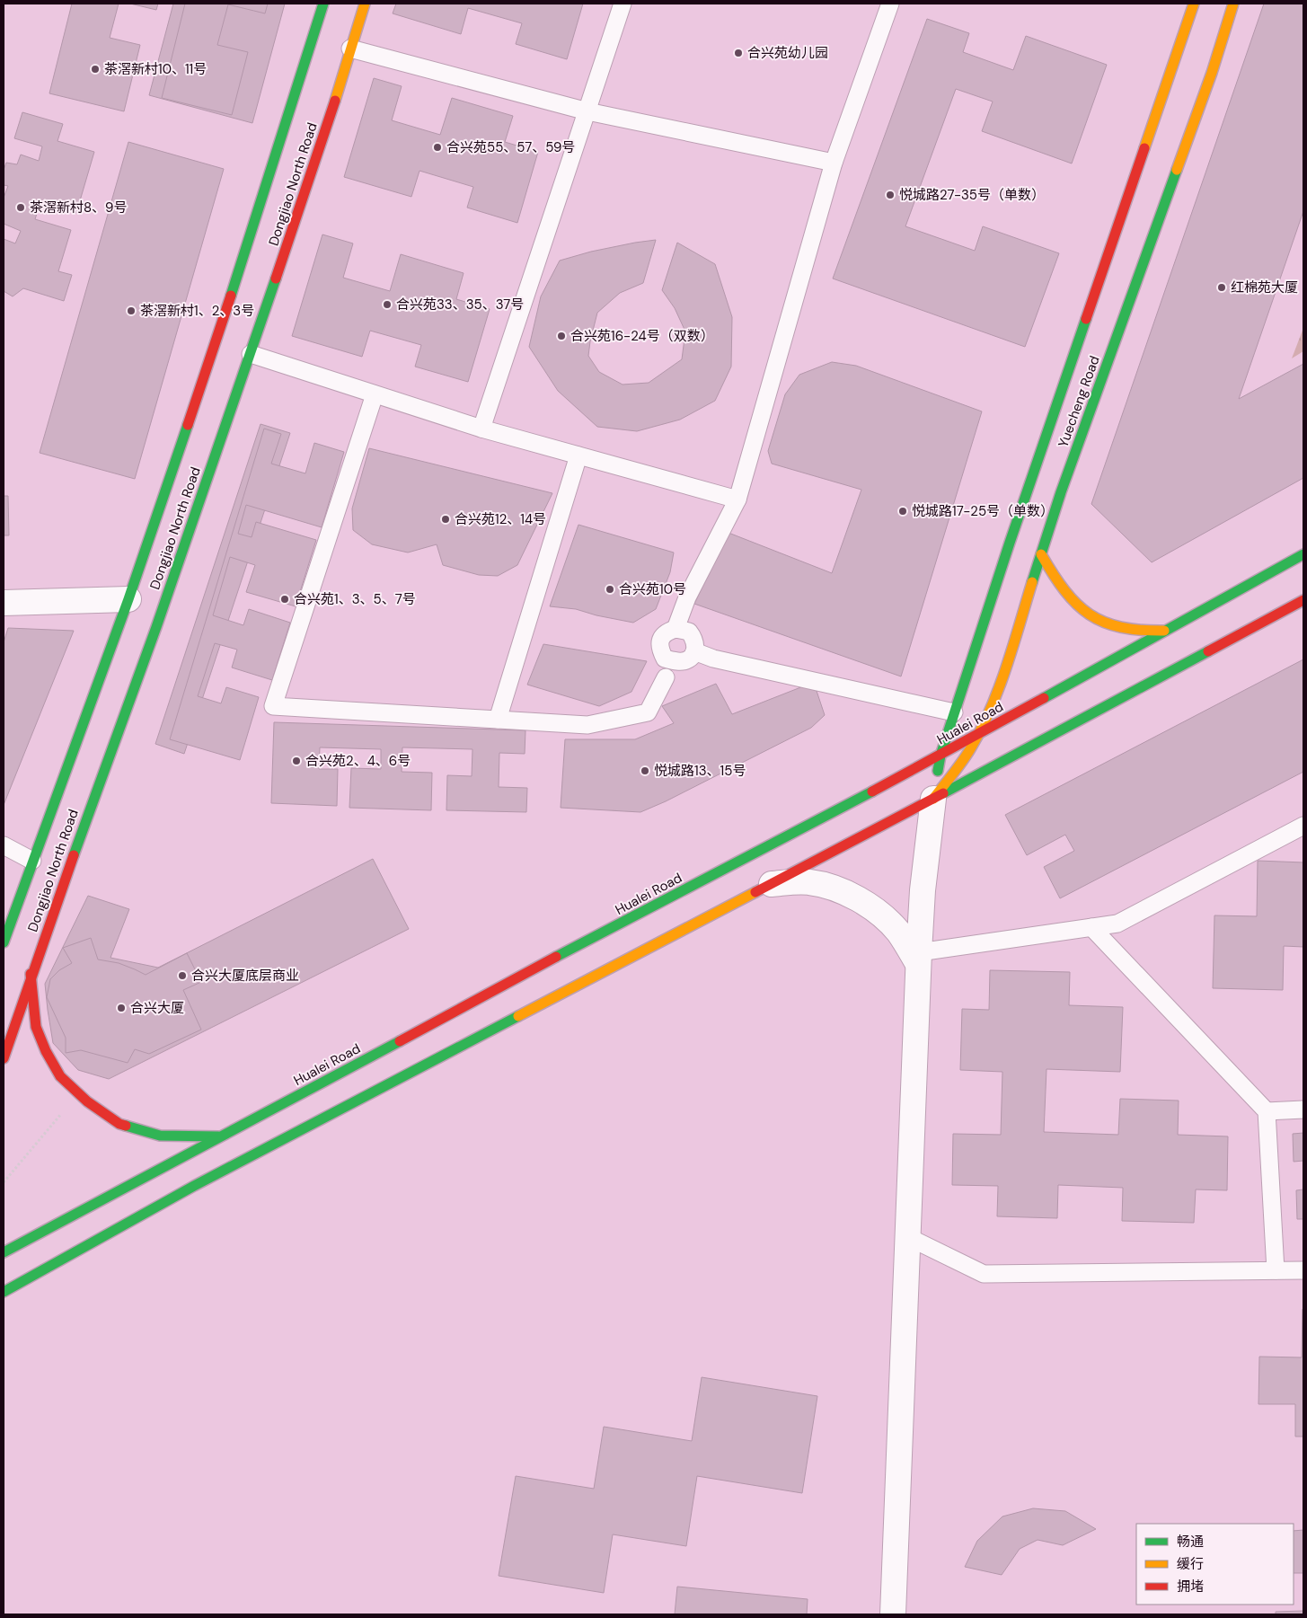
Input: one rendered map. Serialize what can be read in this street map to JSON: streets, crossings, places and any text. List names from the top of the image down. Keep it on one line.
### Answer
{"streets":{"main road":["Dongjiao North Road","Yuecheng Road","Hualei Road"]},"crossings":[["Yuecheng Road","Hualei Road"]],"places":["合兴苑幼儿园","茶滘新村10、11号","合兴苑55、57、59号","悦城路27-35号（单数）","茶滘新村8、9号","红棉苑大厦","合兴苑33、35、37号","茶滘新村1、2、3号","合兴苑16-24号（双数）","悦城路17-25号（单数）","合兴苑12、14号","合兴苑10号","合兴苑1、3、5、7号","合兴苑2、4、6号","悦城路13、15号","合兴大厦底层商业","合兴大厦"],"legend":["畅通","缓行","拥堵"]}
